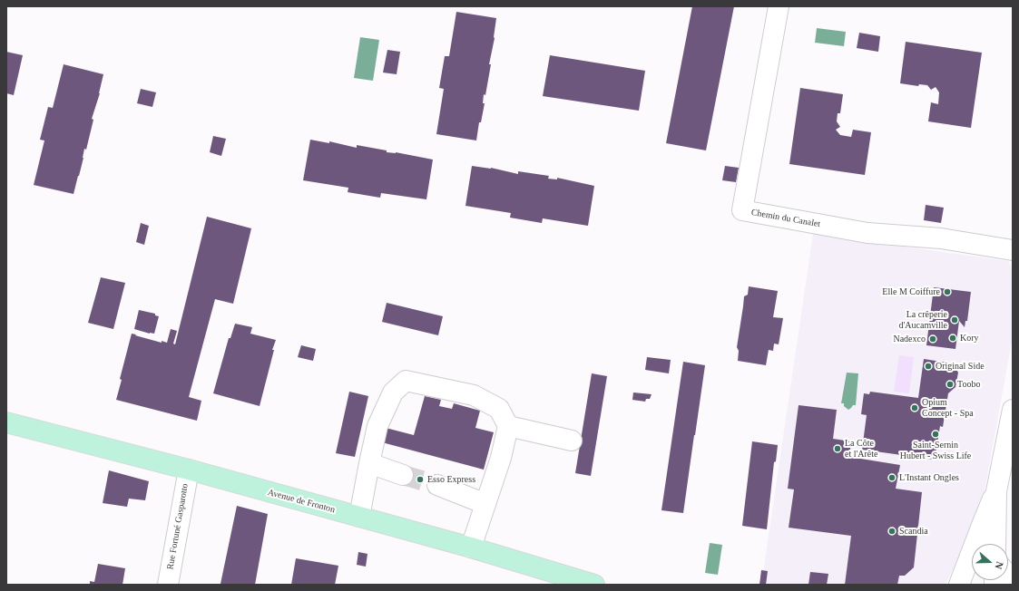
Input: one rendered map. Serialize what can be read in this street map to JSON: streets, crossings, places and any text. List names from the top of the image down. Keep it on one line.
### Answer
{"streets":{"main road":["Avenue de Fronton"],"street":["Chemin du Canalet","Rue Fortuné Gasparotto"]},"crossings":[["Avenue de Fronton","Rue Fortuné Gasparotto"]],"places":["Elle M Coiffure","La crêperie d'Aucamville","Kory","Nadexco","Original Side","Toobo","Opium Concept - Spa","Saint-Sernin Hubert - Swiss Life","La Côte et l'Arête","L'Instant Ongles","Esso Express","Scandia"],"north":"right"}
